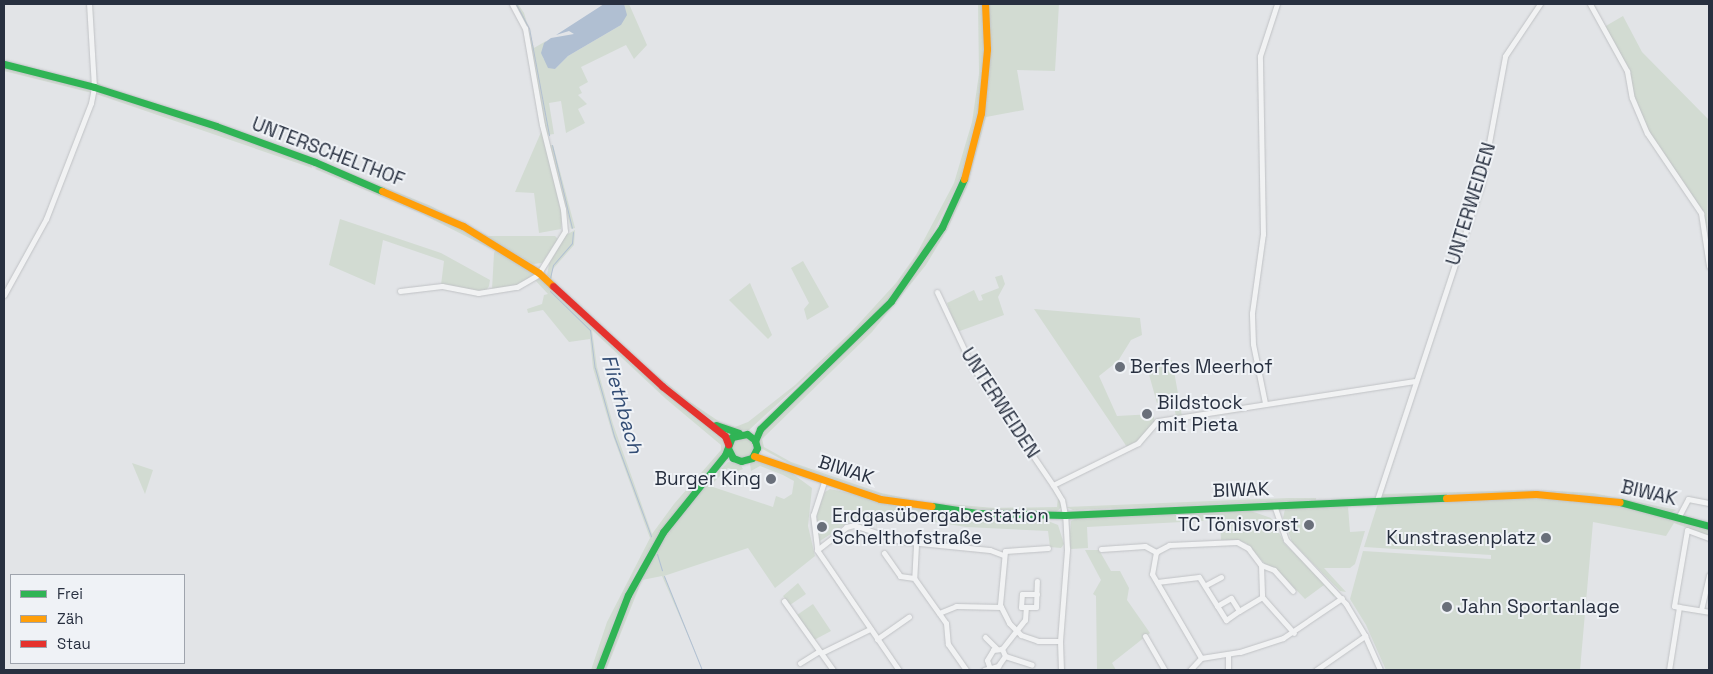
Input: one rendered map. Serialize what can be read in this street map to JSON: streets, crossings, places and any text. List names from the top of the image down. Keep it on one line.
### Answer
{"streets":{"street":["UNTERSCHELTHOF","UNTERWEIDEN","BIWAK"]},"crossings":[["UNTERSCHELTHOF","BIWAK"],["UNTERWEIDEN","BIWAK"]],"water":["Fliethbach"],"places":["Berfes Meerhof","Bildstock mit Pieta","Burger King","TC Tönisvorst","Erdgasübergabestation Schelthofstraße","Kunstrasenplatz","Jahn Sportanlage"],"legend":["Frei","Zäh","Stau"]}
